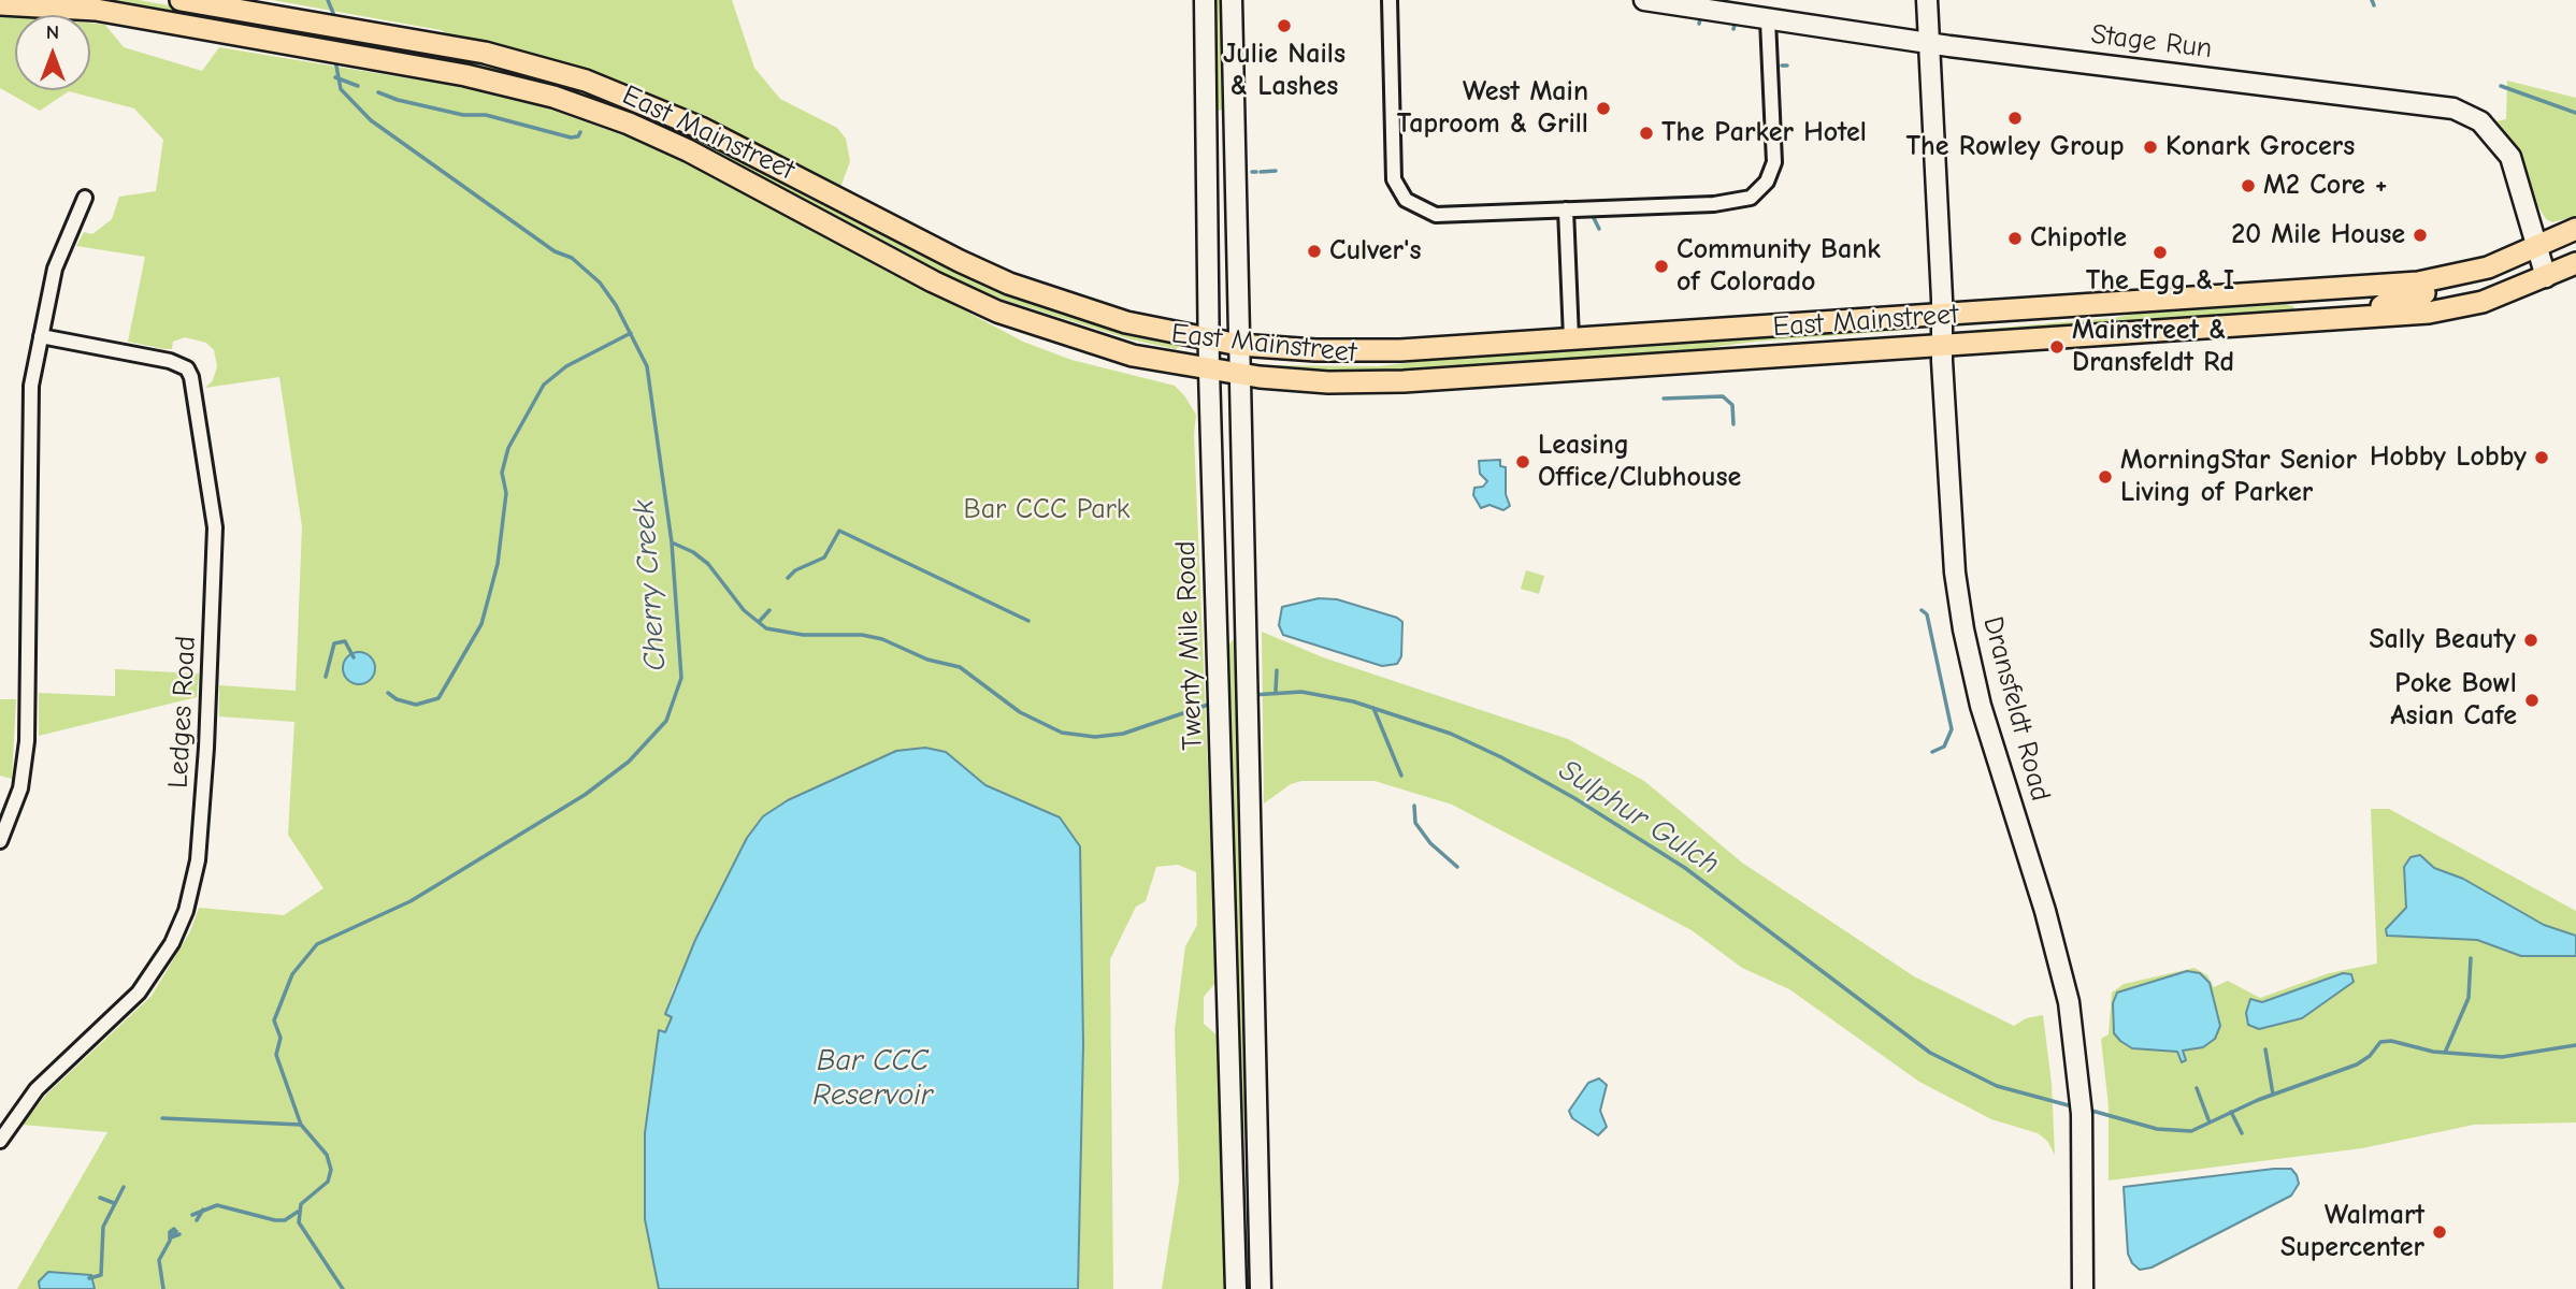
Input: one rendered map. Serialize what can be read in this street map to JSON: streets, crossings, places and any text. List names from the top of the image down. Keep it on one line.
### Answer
{"streets":{"main road":["Stage Run","East Mainstreet","Twenty Mile Road","Dransfeldt Road"],"street":["Ledges Road"]},"crossings":[["Stage Run","East Mainstreet"],["Stage Run","Dransfeldt Road"],["East Mainstreet","Twenty Mile Road"],["East Mainstreet","Dransfeldt Road"]],"water":["Cherry Creek","Sulphur Gulch","Bar CCC Reservoir"],"parks":["Bar CCC Park"],"places":["Julie Nails & Lashes","West Main Taproom & Grill","The Rowley Group","The Parker Hotel","Konark Grocers","M2 Core +","20 Mile House","Chipotle","Culver's","The Egg & I","Community Bank of Colorado","Mainstreet & Dransfeldt Rd","Hobby Lobby","Leasing Office/Clubhouse","MorningStar Senior Living of Parker","Sally Beauty","Poke Bowl Asian Cafe","Walmart Supercenter"],"north":"top"}
